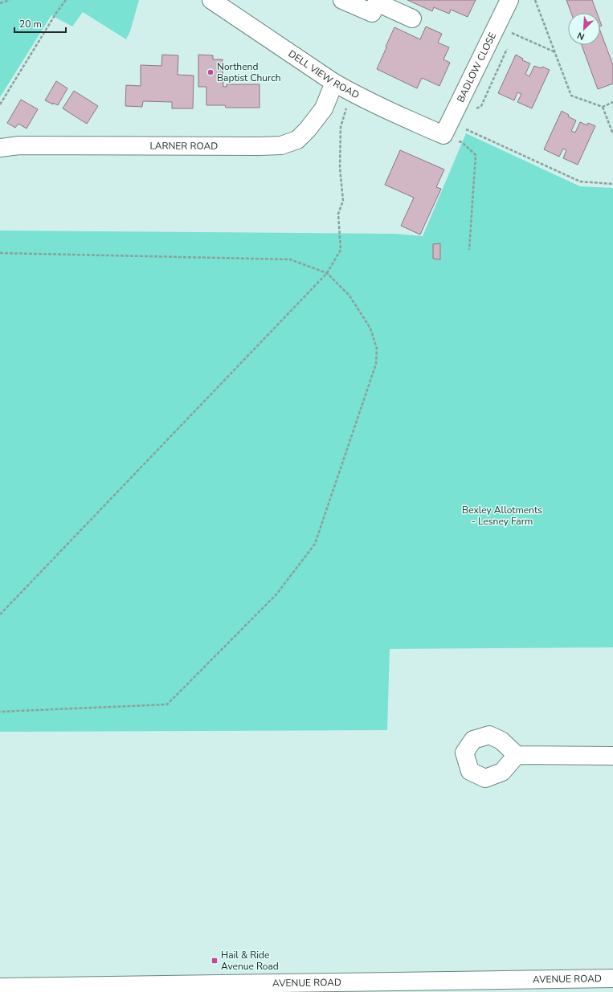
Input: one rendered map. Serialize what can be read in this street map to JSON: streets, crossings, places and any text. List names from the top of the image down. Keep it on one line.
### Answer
{"streets":{"street":["BADLOW CLOSE","DELL VIEW ROAD","LARNER ROAD","AVENUE ROAD"]},"crossings":[["BADLOW CLOSE","DELL VIEW ROAD"],["DELL VIEW ROAD","LARNER ROAD"]],"parks":["Bexley Allotments - Lesney Farm"],"places":{"other":["Northend Baptist Church"],"transit":["Hail & Ride Avenue Road"]},"scale_bar":"20 m","north":"bottom left"}
